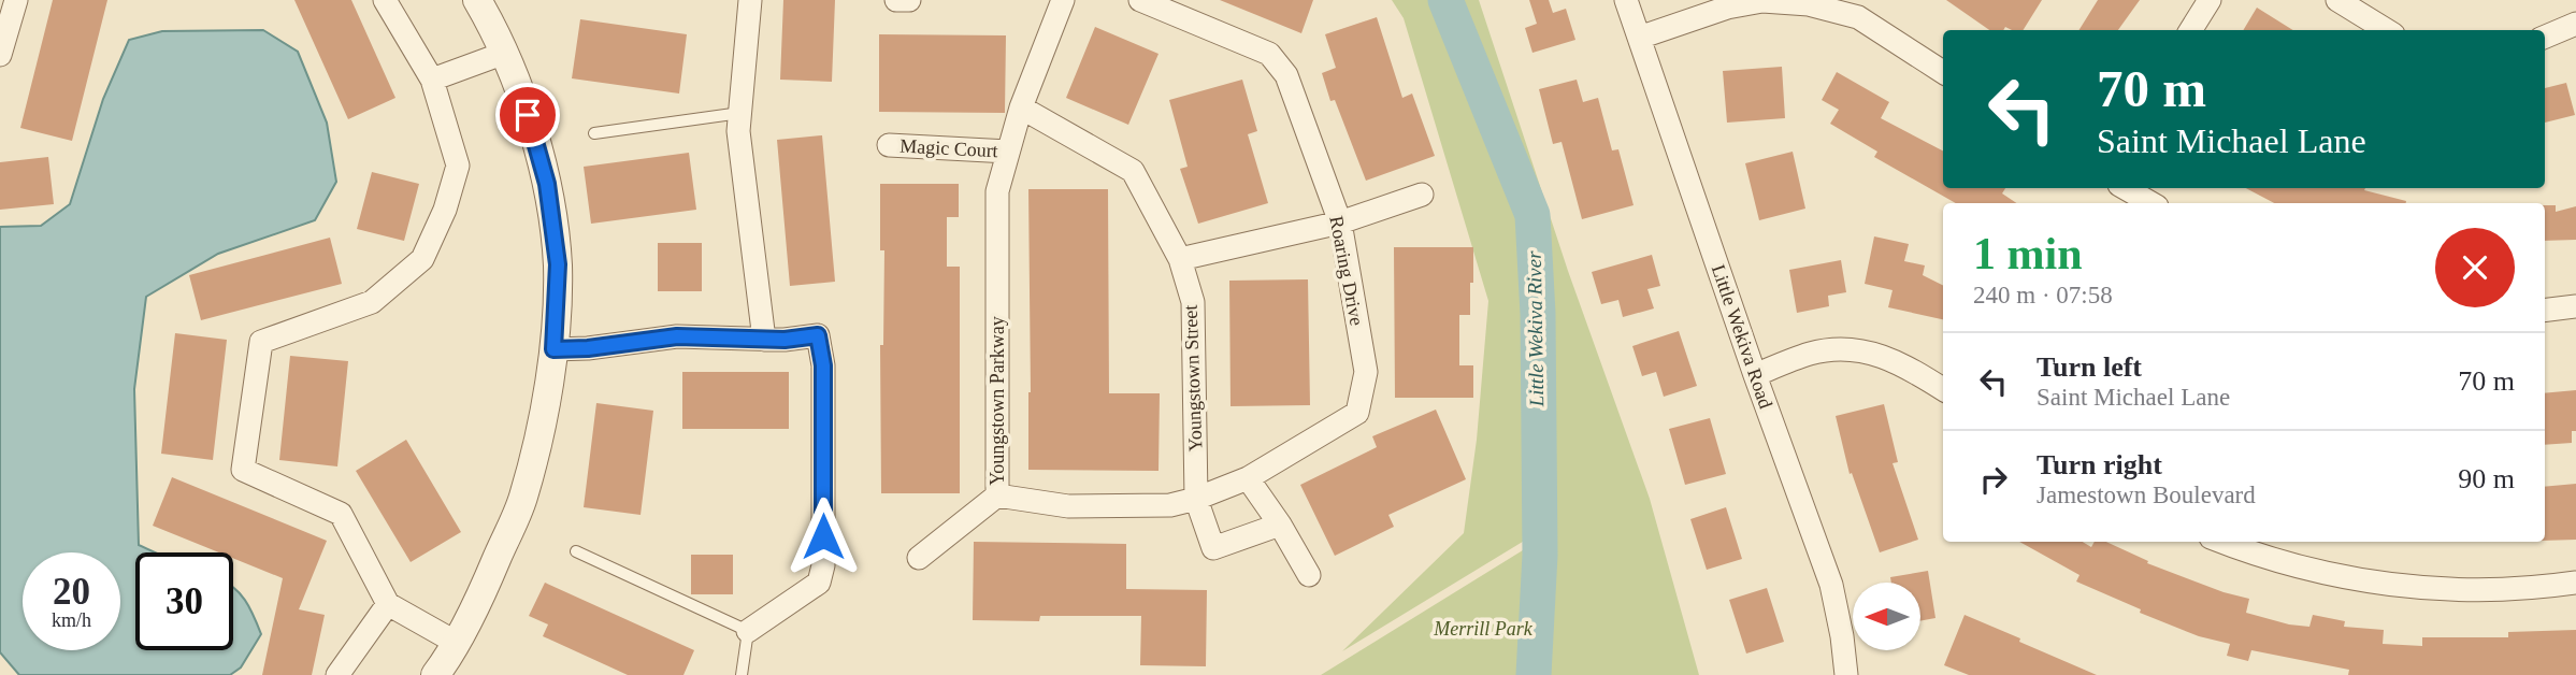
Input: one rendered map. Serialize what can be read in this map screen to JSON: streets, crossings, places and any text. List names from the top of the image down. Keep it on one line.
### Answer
{"streets":{"street":["Magic Court","Roaring Drive","Little Wekiva Road","Youngstown Street","Youngstown Parkway"]},"crossings":[["Magic Court","Youngstown Parkway"],["Roaring Drive","Youngstown Street"],["Roaring Drive","Youngstown Parkway"],["Youngstown Street","Youngstown Parkway"]],"water":["Little Wekiva River"],"parks":["Merrill Park"],"north":"left","page":{"turn":["70 m","Saint Michael Lane"],"heading":["1 min","240 m · 07:58"],"list":[{"name":"Turn left","note":"Saint Michael Lane","value":"70 m"},{"name":"Turn right","note":"Jamestown Boulevard","value":"90 m"}],"speed":"20 km/h","limit":"30"}}
